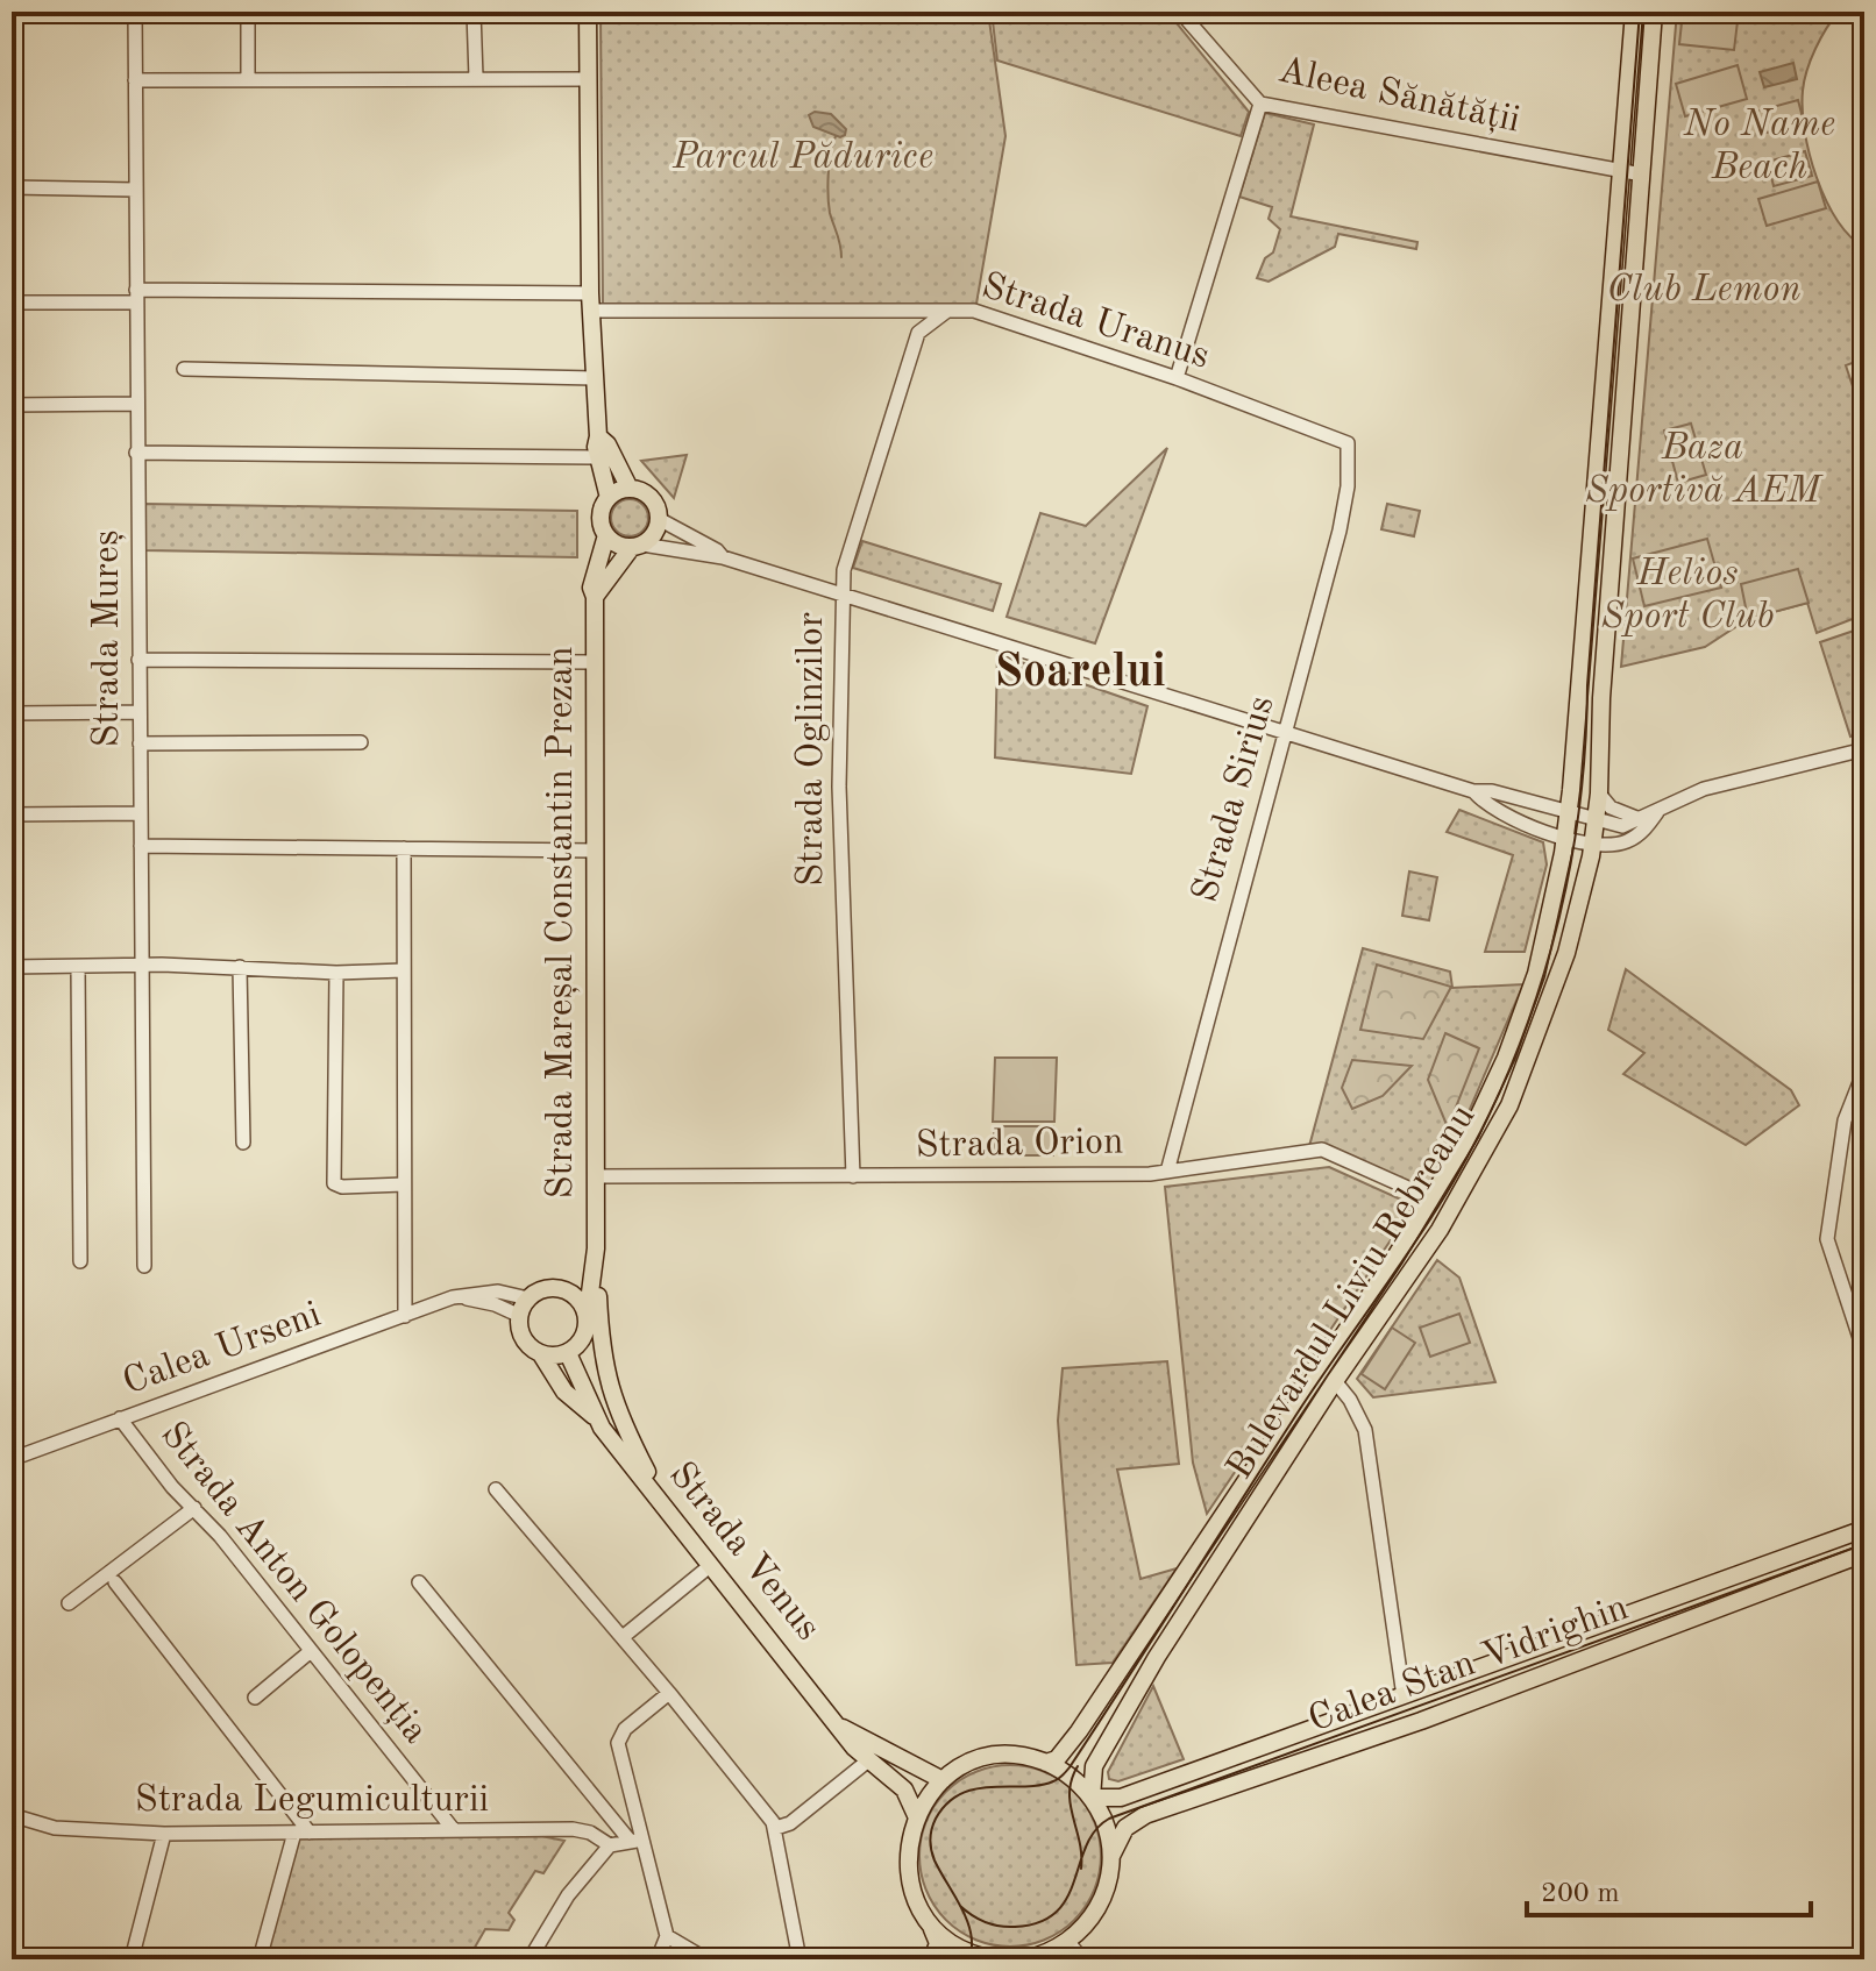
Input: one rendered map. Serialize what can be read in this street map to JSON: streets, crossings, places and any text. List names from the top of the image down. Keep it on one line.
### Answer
{"streets":{"main road":["Strada Mareșal Constantin Prezan","Bulevardul Liviu Rebreanu","Strada Venus","Calea Stan Vidrighin"],"street":["Aleea Sănătății","Strada Uranus","Strada Mureș","Strada Oglinzilor","Strada Sirius","Strada Orion","Calea Urseni","Strada Anton Golopenția","Strada Legumiculturii"]},"crossings":[["Aleea Sănătății","Bulevardul Liviu Rebreanu"],["Strada Uranus","Strada Mureș"],["Strada Uranus","Strada Sirius"],["Strada Oglinzilor","Strada Orion"],["Strada Sirius","Strada Orion"],["Strada Mareșal Constantin Prezan","Strada Orion"],["Strada Mareșal Constantin Prezan","Calea Urseni"],["Strada Mareșal Constantin Prezan","Strada Venus"],["Strada Orion","Bulevardul Liviu Rebreanu"],["Bulevardul Liviu Rebreanu","Calea Stan Vidrighin"],["Calea Urseni","Strada Venus"],["Calea Urseni","Strada Anton Golopenția"],["Strada Anton Golopenția","Strada Legumiculturii"]],"districts":["Soarelui"],"parks":["No Name Beach","Parcul Pădurice","Club Lemon","Baza Sportivă AEM","Helios Sport Club"],"scale_bar":"200 m"}
